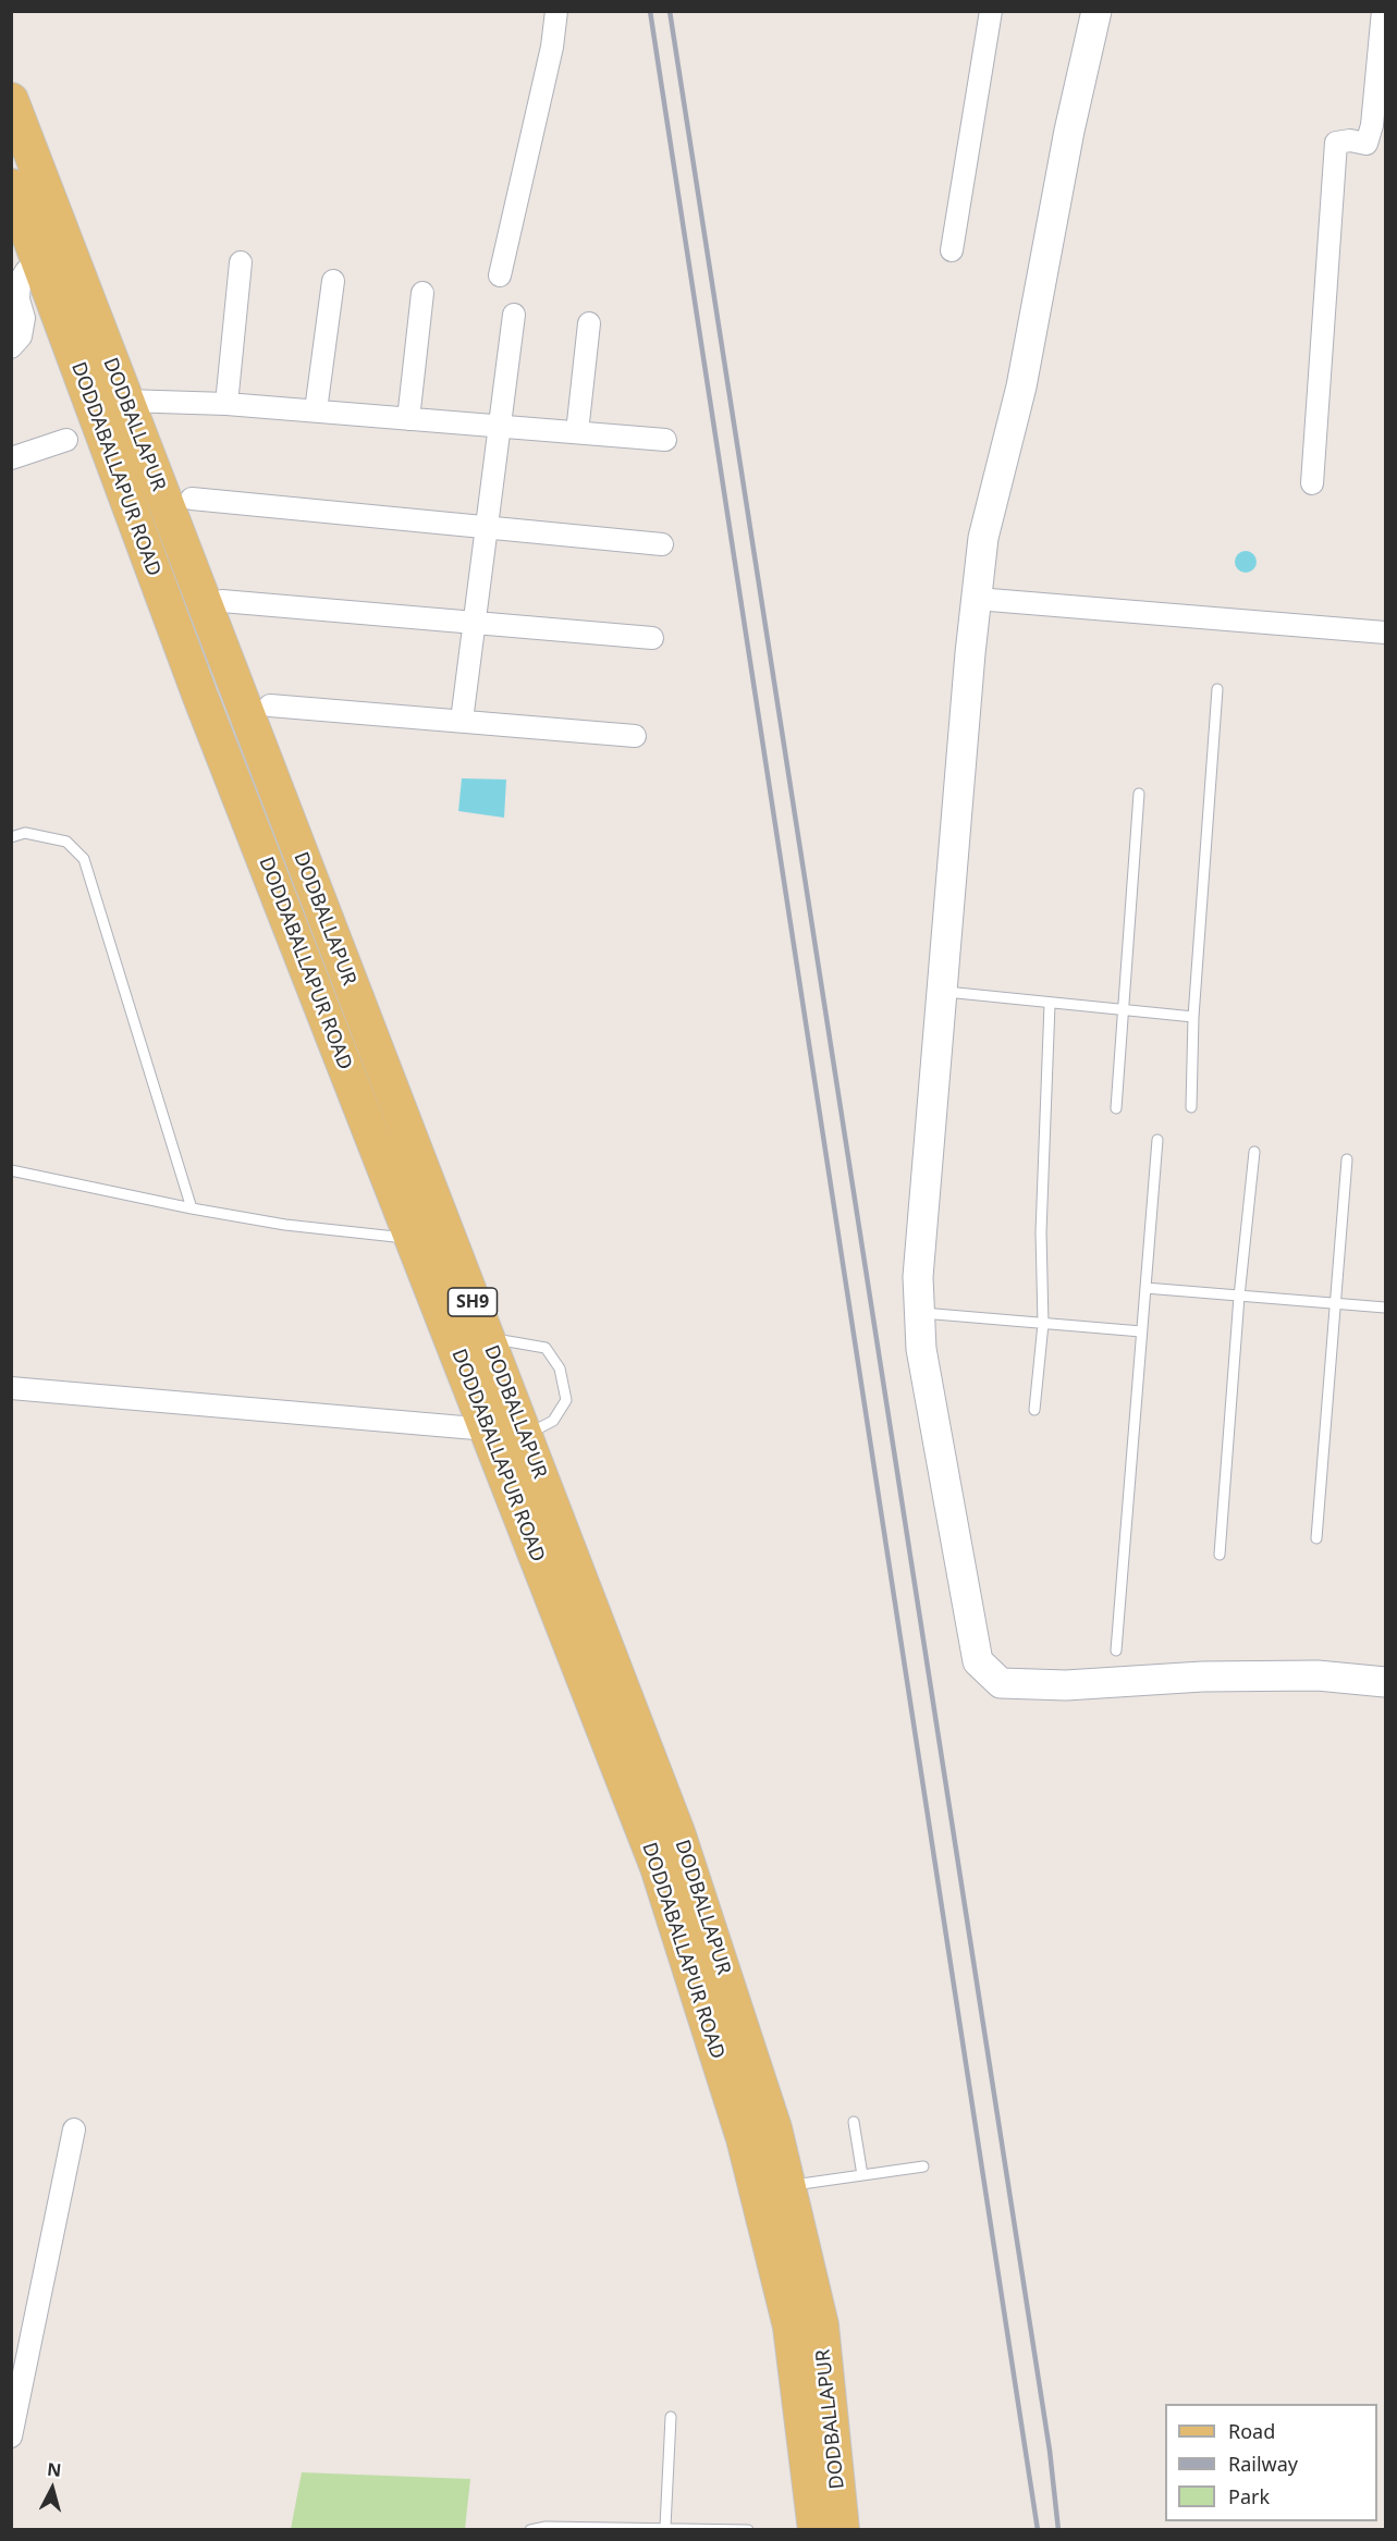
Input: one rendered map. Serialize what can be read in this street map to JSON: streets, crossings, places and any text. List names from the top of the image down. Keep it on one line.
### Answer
{"streets":{"main road":["DODBALLAPUR","DODDABALLAPUR ROAD","SH9"]},"legend":["Road","Railway","Park"],"north":"top"}
